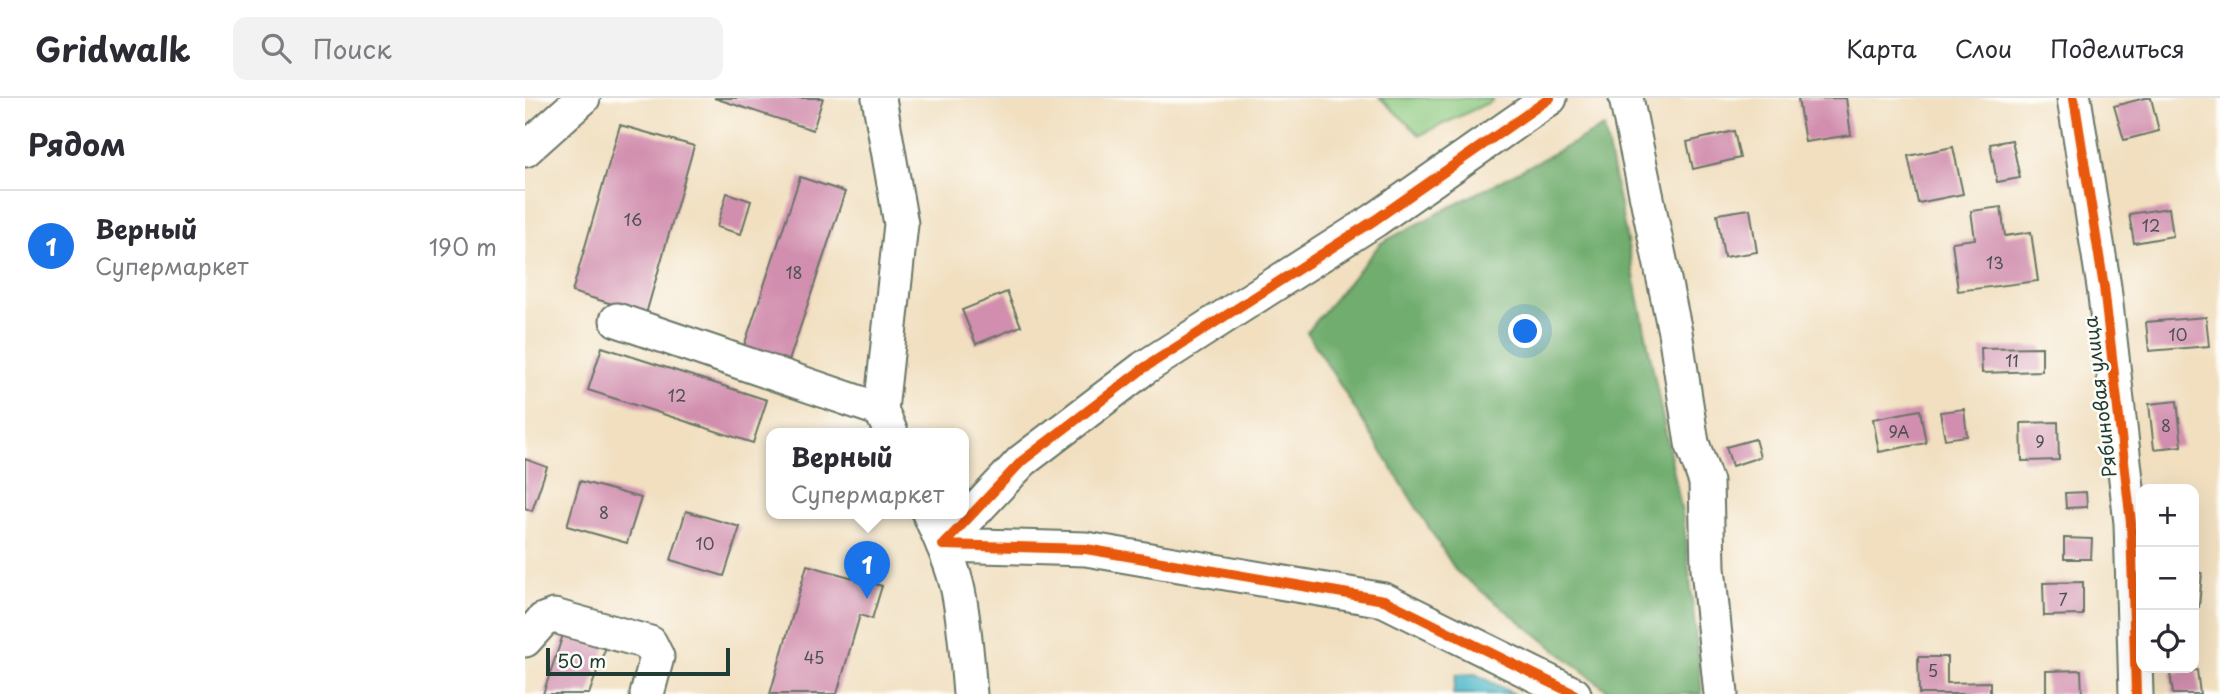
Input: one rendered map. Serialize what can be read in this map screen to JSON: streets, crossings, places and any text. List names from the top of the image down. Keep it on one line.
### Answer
{"streets":{"street":["Рябиновая улица"]},"house_numbers":["16","12","13","18","10","11","12","8","9А","9","8","10","7","45","5"],"scale_bar":"50 m","page":{"header":"Gridwalk","search":"Поиск","nav":["Карта","Слои","Поделиться"],"heading":"Рядом","list":[{"mark":"1","name":"Верный","note":"Супермаркет","value":"190 m"}],"popup":["Верный","Супермаркет"],"map_buttons":["+","−"],"pins":"1","scale":"50 m"}}
